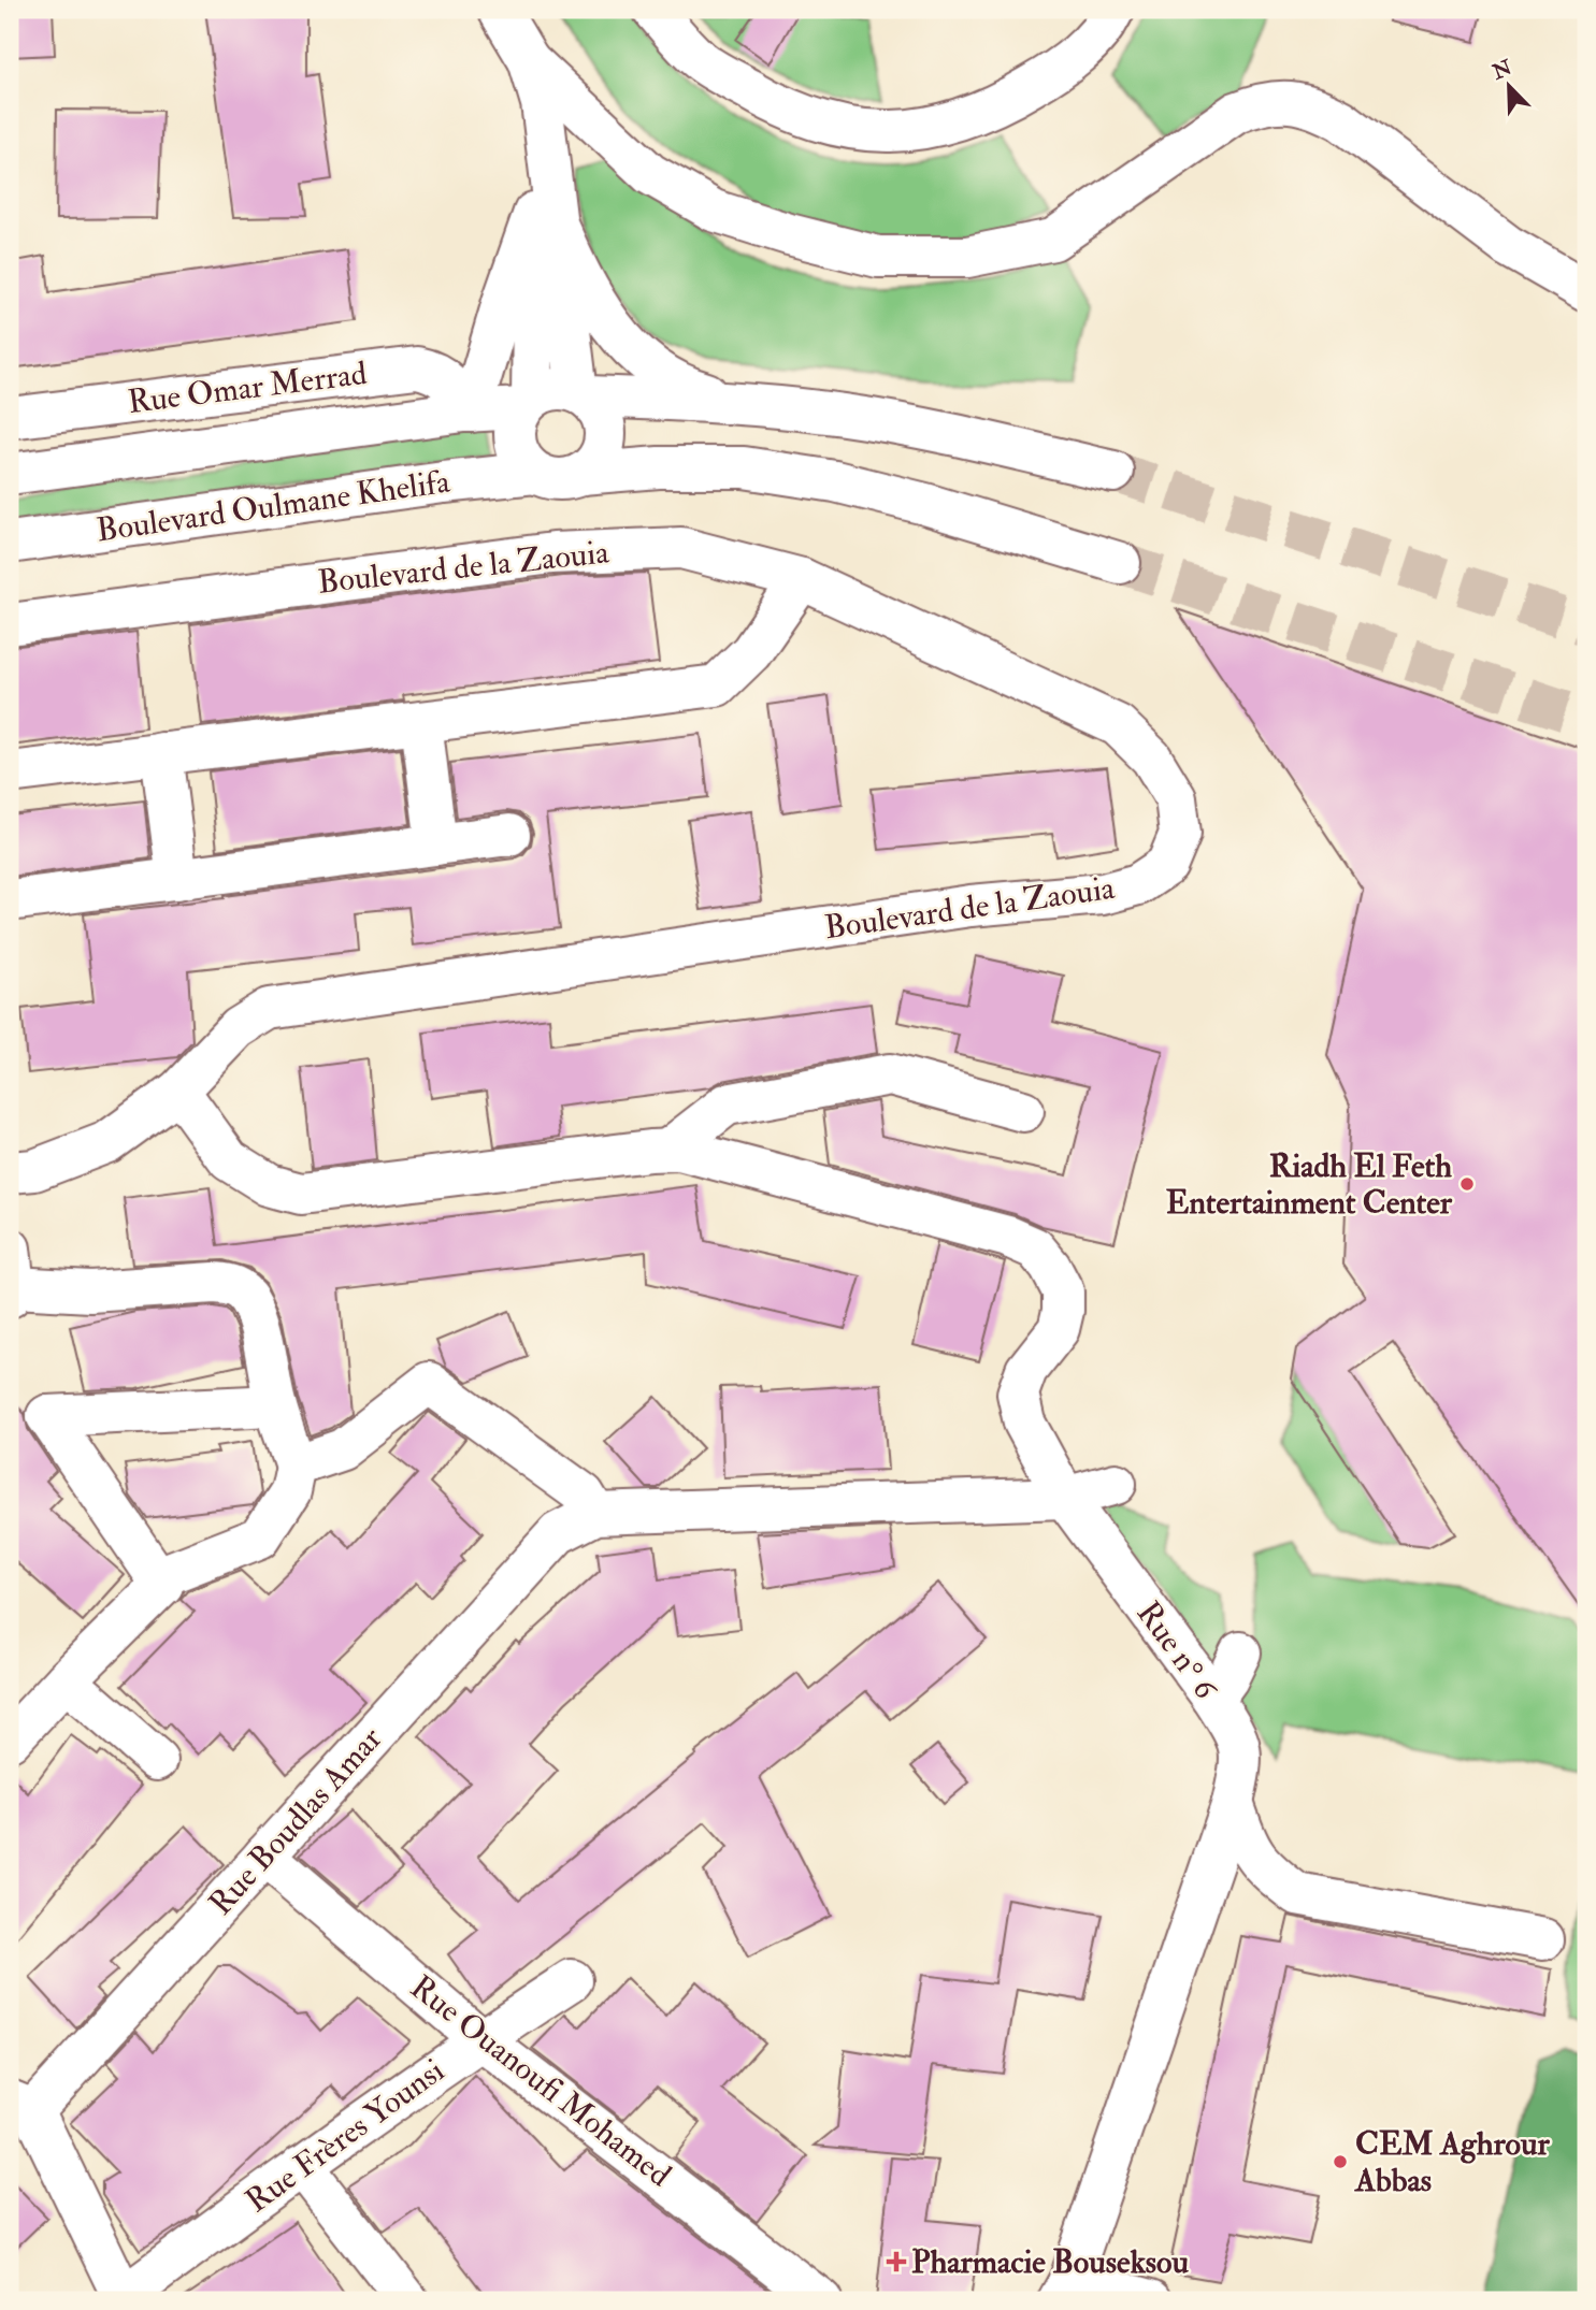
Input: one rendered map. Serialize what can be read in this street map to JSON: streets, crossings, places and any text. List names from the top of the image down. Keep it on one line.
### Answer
{"streets":{"street":["Rue Omar Merrad","Boulevard Oulmane Khelifa","Boulevard de la Zaouia","Rue n° 6","Rue Boudlas Amar","Rue Ouanoufi Mohamed","Rue Frères Younsi"]},"crossings":[["Rue Boudlas Amar","Rue Ouanoufi Mohamed"],["Rue Ouanoufi Mohamed","Rue Frères Younsi"]],"places":{"other":["Riadh El Feth Entertainment Center","CEM Aghrour Abbas"],"health":["Pharmacie Bouseksou"]},"north":"top left"}
